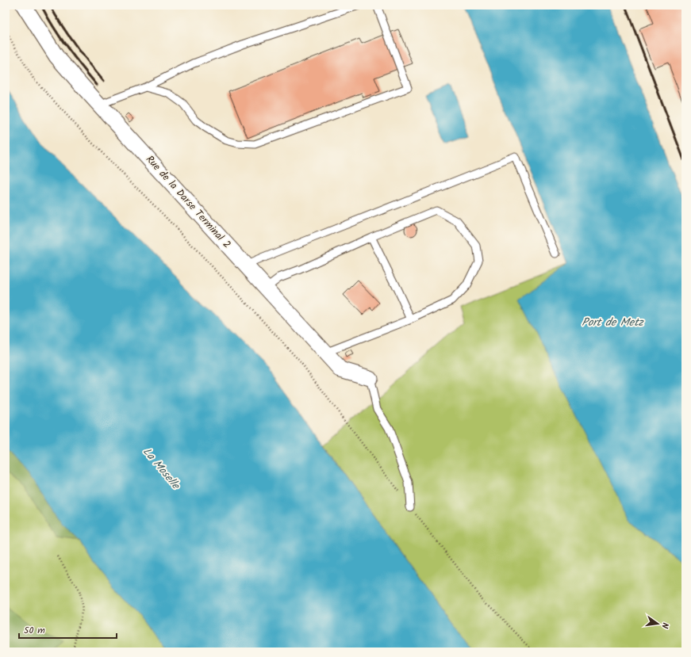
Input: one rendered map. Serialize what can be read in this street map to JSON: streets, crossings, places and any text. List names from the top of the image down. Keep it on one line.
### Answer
{"streets":{"street":["Rue de la Darse Terminal 2"]},"water":["Port de Metz","La Moselle"],"scale_bar":"50 m","north":"right"}
